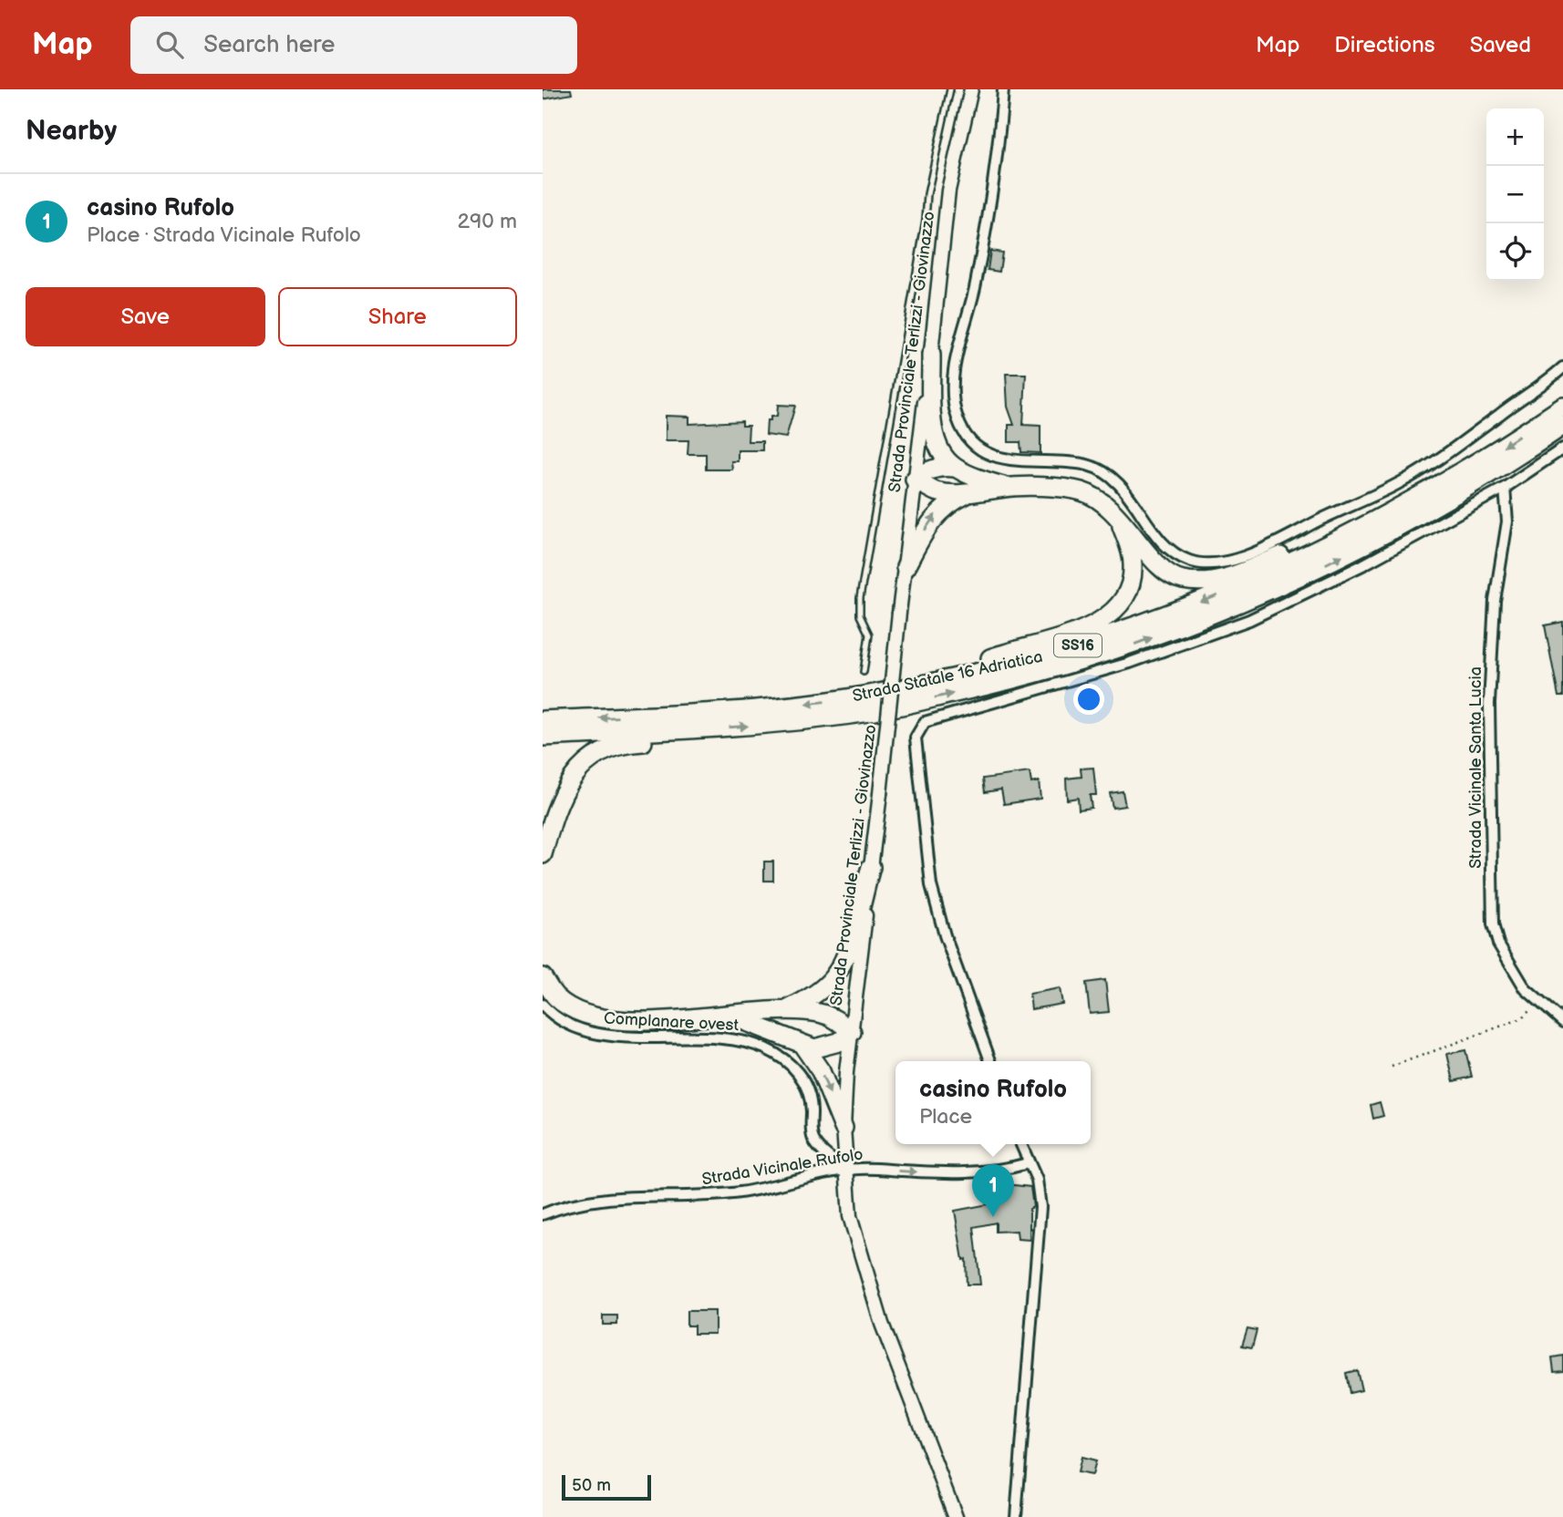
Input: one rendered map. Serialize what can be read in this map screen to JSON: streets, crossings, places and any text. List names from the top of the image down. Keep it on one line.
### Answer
{"streets":{"highway":["SS16","Strada Statale 16 Adriatica"],"main road":["Strada Provinciale Terlizzi - Giovinazzo"],"street":["Strada Vicinale Santa Lucia","Complanare ovest","Strada Vicinale Rufolo"]},"crossings":[["Strada Provinciale Terlizzi - Giovinazzo","Complanare ovest"],["Strada Provinciale Terlizzi - Giovinazzo","Strada Vicinale Rufolo"],["Complanare ovest","Strada Vicinale Rufolo"]],"one_way":["Strada Vicinale Rufolo"],"scale_bar":"50 m","page":{"header":"Map","search":"Search here","nav":["Map","Directions","Saved"],"heading":"Nearby","map_buttons":["+","−"],"list":[{"mark":"1","name":"casino Rufolo","note":"Place · Strada Vicinale Rufolo","value":"290 m"}],"buttons":["Save","Share"],"popup":["casino Rufolo","Place"],"pins":"1","scale":"50 m"}}
